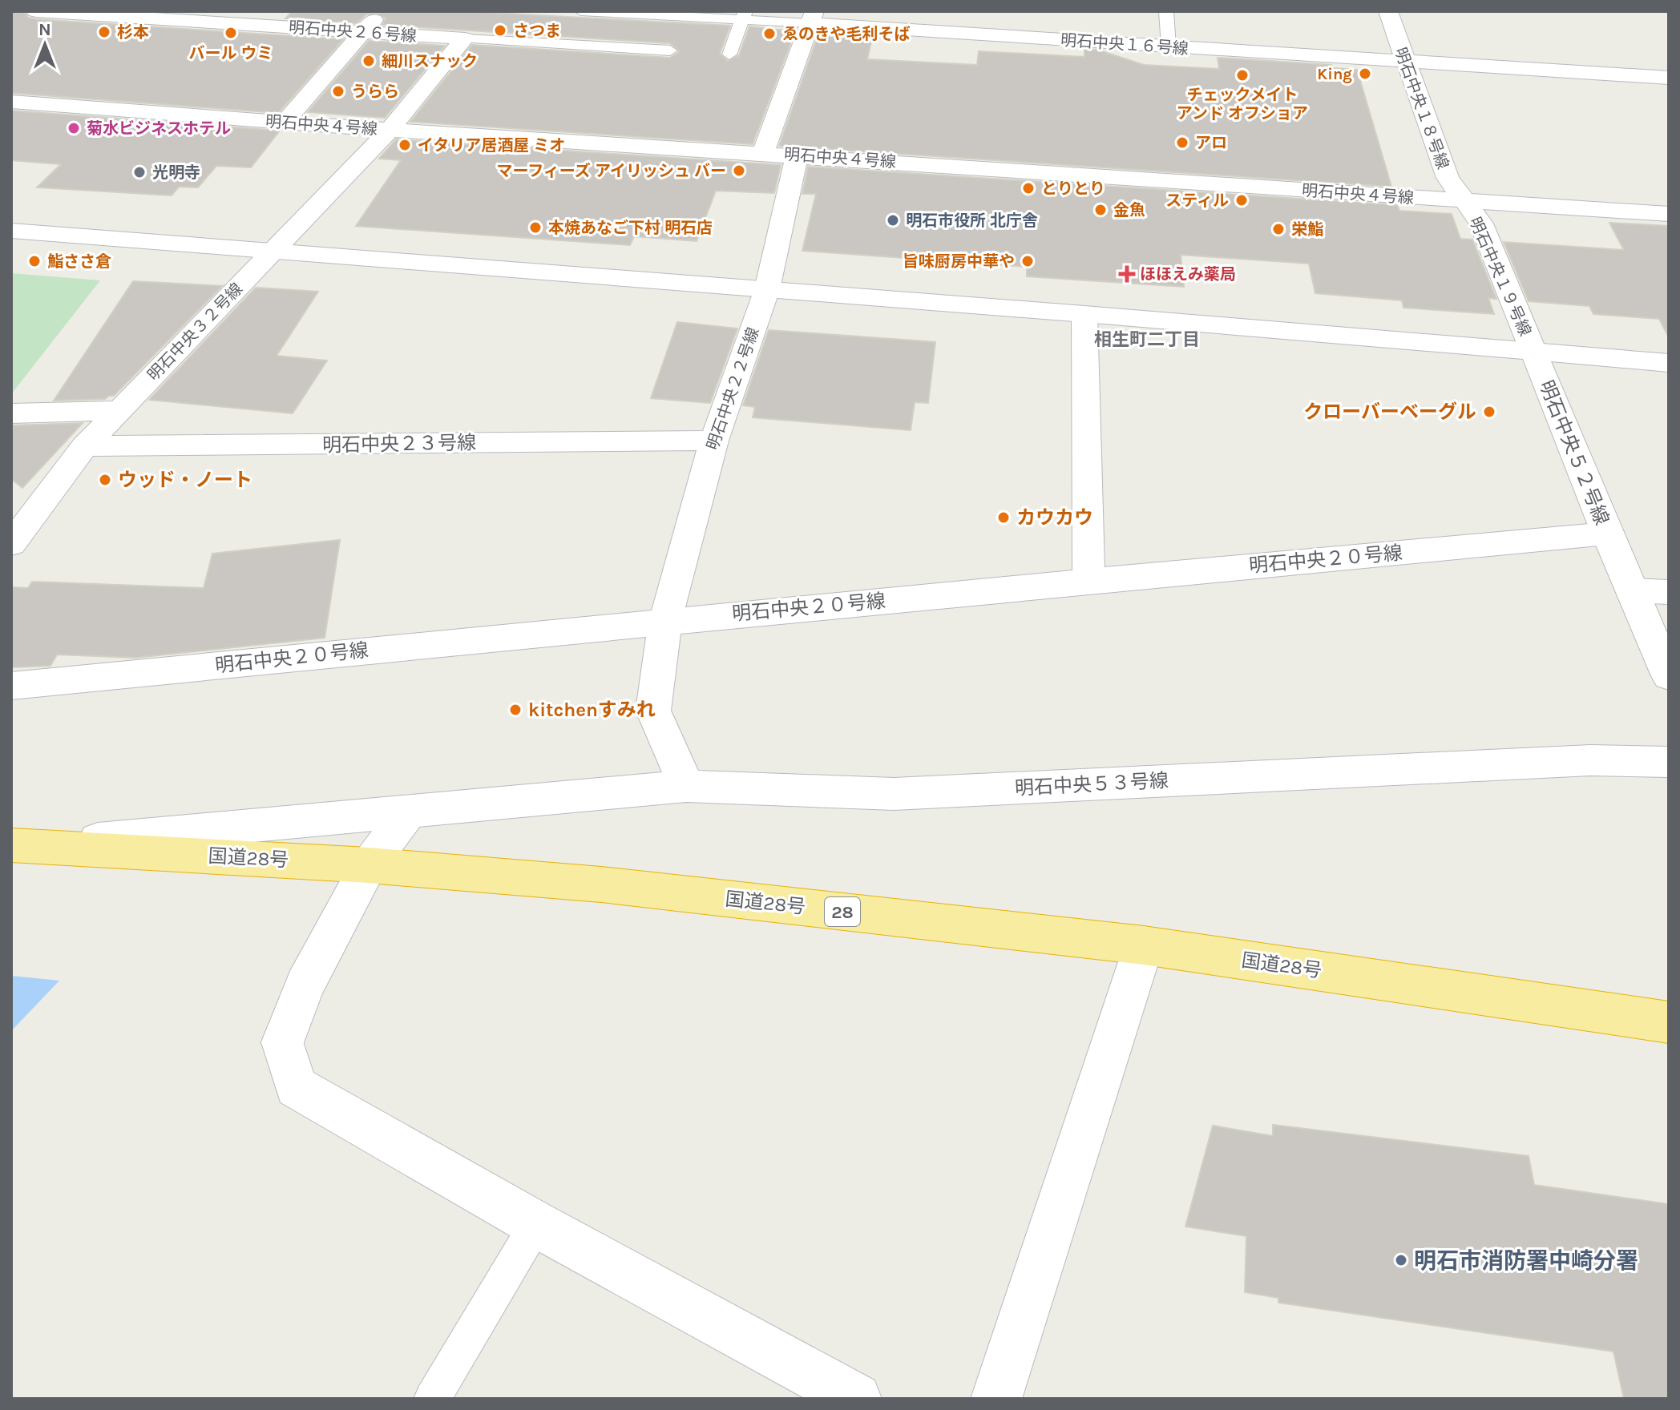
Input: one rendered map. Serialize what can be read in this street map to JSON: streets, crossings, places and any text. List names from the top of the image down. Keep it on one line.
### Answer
{"streets":{"highway":["国道28号","28"],"street":["明石中央２６号線","明石中央１６号線","明石中央１８号線","明石中央４号線","明石中央１９号線","明石中央３２号線","明石中央２２号線","明石中央２３号線","明石中央５２号線","明石中央２０号線","明石中央５３号線"]},"crossings":[["明石中央２６号線","明石中央３２号線"],["明石中央１６号線","明石中央１８号線"],["明石中央１８号線","明石中央４号線"],["明石中央１８号線","明石中央１９号線"],["明石中央４号線","明石中央１９号線"],["明石中央４号線","明石中央３２号線"],["明石中央４号線","明石中央２２号線"],["明石中央１９号線","明石中央５２号線"],["明石中央３２号線","明石中央２３号線"],["明石中央２２号線","明石中央２３号線"],["明石中央２２号線","明石中央２０号線"],["明石中央５２号線","明石中央２０号線"],["明石中央５３号線","国道28号"]],"districts":["相生町二丁目"],"places":{"other":["さつま","杉本","バール ウミ","ゑのきや毛利そば","細川スナック","King","チェックメイト アンド オフショア","うらら","菊水ビジネスホテル","アロ","イタリア居酒屋 ミオ","マーフィーズ アイリッシュ バー","光明寺","とりとり","スティル","金魚","明石市役所 北庁舎","本焼あなご下村 明石店","栄鮨","鮨ささ倉","旨味厨房中華や","クローバーベーグル","ウッド・ノート","カウカウ","kitchenすみれ","明石市消防署中崎分署"],"health":["ほほえみ薬局"]},"north":"top"}
